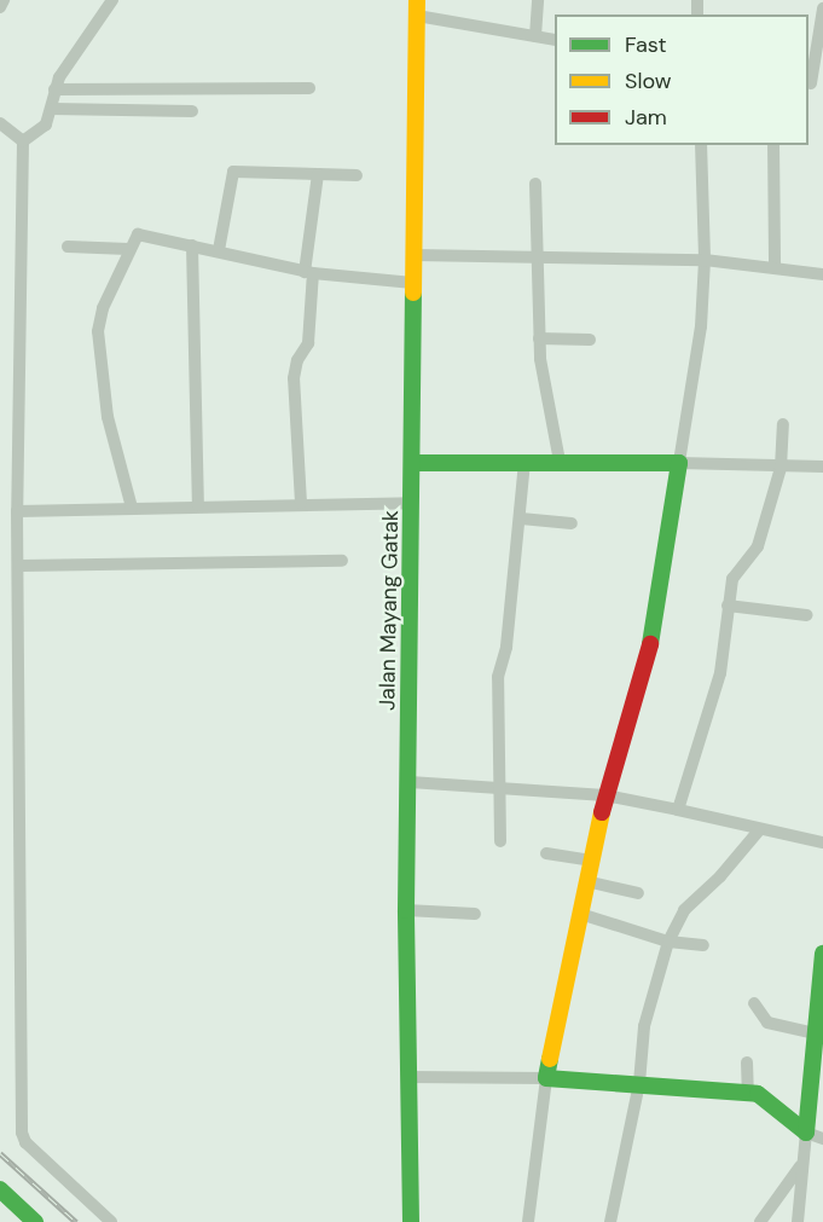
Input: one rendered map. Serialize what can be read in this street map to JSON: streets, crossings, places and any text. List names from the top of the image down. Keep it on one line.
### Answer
{"streets":{"street":["Jalan Mayang Gatak"]},"legend":["Fast","Slow","Jam"]}
